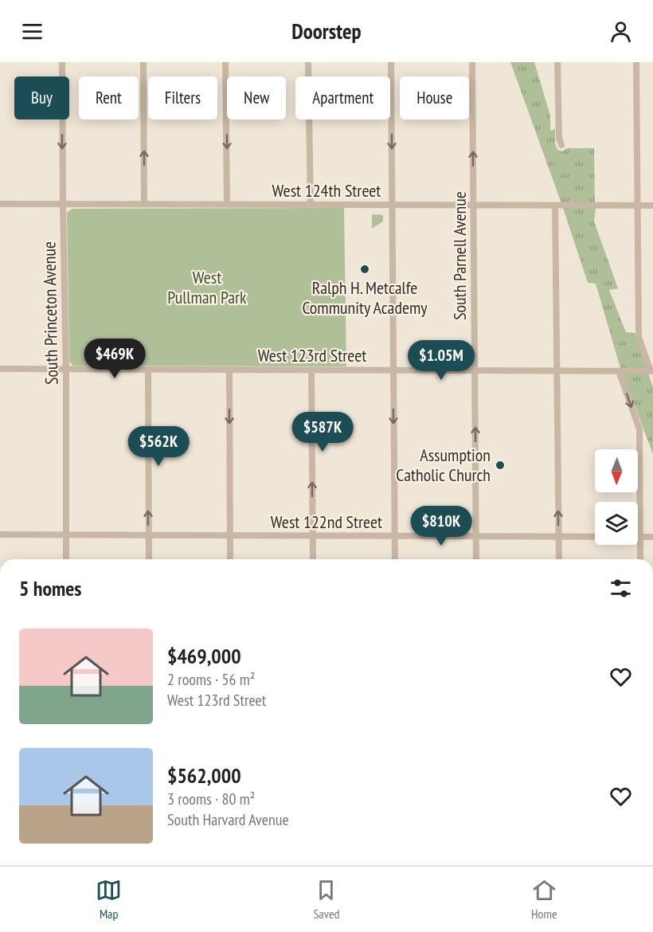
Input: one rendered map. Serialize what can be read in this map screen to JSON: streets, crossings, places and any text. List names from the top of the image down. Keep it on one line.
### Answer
{"streets":{"street":["West 124th Street","South Parnell Avenue","South Princeton Avenue","West 123rd Street","West 122nd Street"]},"crossings":[["West 124th Street","South Parnell Avenue"],["West 124th Street","South Princeton Avenue"],["South Parnell Avenue","West 123rd Street"],["South Parnell Avenue","West 122nd Street"],["South Princeton Avenue","West 123rd Street"],["South Princeton Avenue","West 122nd Street"]],"one_way":["South Parnell Avenue"],"parks":["West Pullman Park"],"places":["Ralph H. Metcalfe Community Academy","Assumption Catholic Church"],"north":"bottom","page":{"header":"Doorstep","chip":["Buy","Rent","Filters","New","Apartment","House"],"price":["$469K","$1.05M","$587K","$562K","$810K"],"heading":"5 homes","list":[{"name":"$469,000","note":"2 rooms · 56 m² · West 123rd Street"},{"name":"$562,000","note":"3 rooms · 80 m² · South Harvard Avenue"}],"tabs":["Map","Saved","Home"]}}
